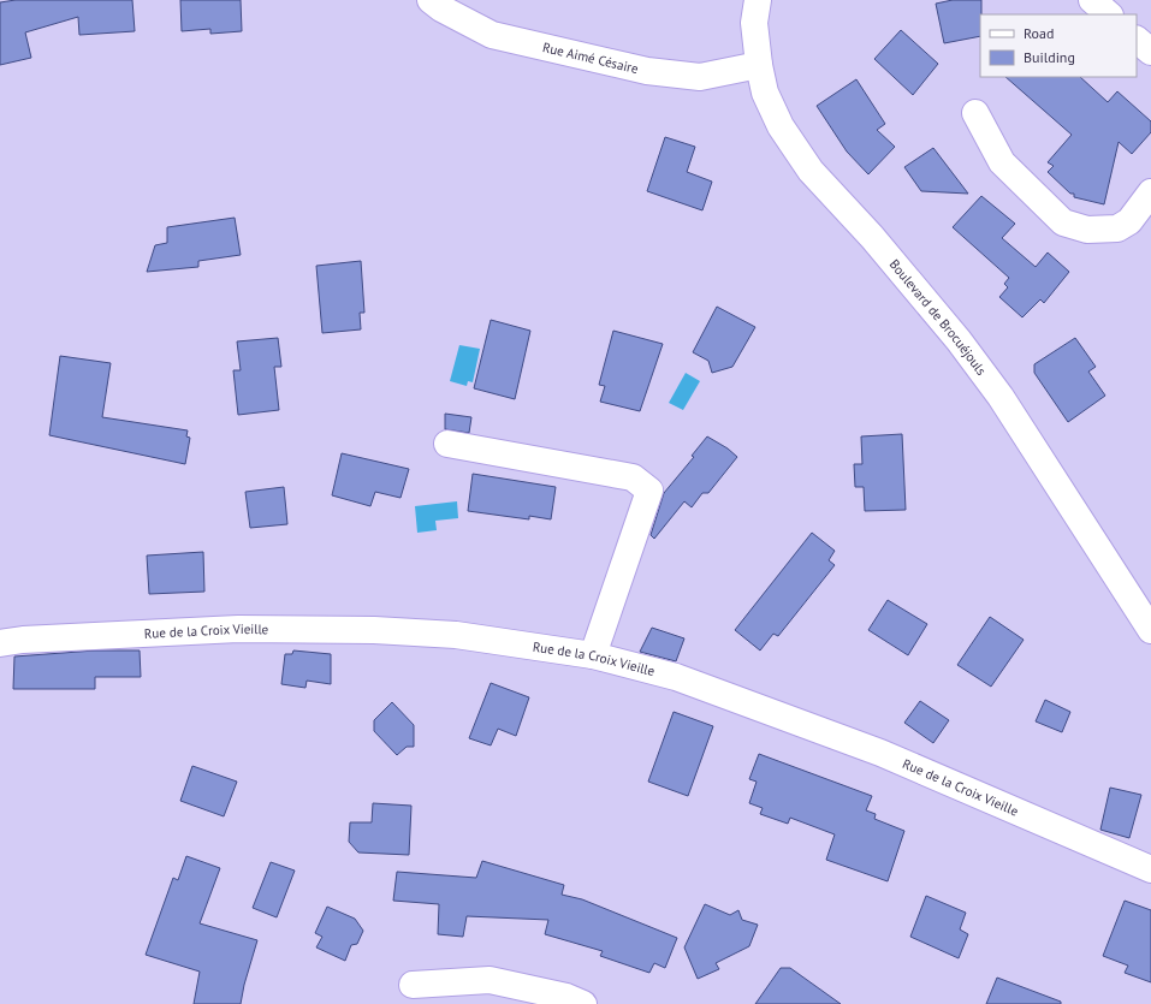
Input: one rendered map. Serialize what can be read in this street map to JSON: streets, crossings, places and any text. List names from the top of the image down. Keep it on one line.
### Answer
{"streets":{"street":["Rue Aimé Césaire","Boulevard de Brocuéjouls","Rue de la Croix Vieille"]},"crossings":[["Rue Aimé Césaire","Boulevard de Brocuéjouls"]],"legend":["Road","Building"]}
